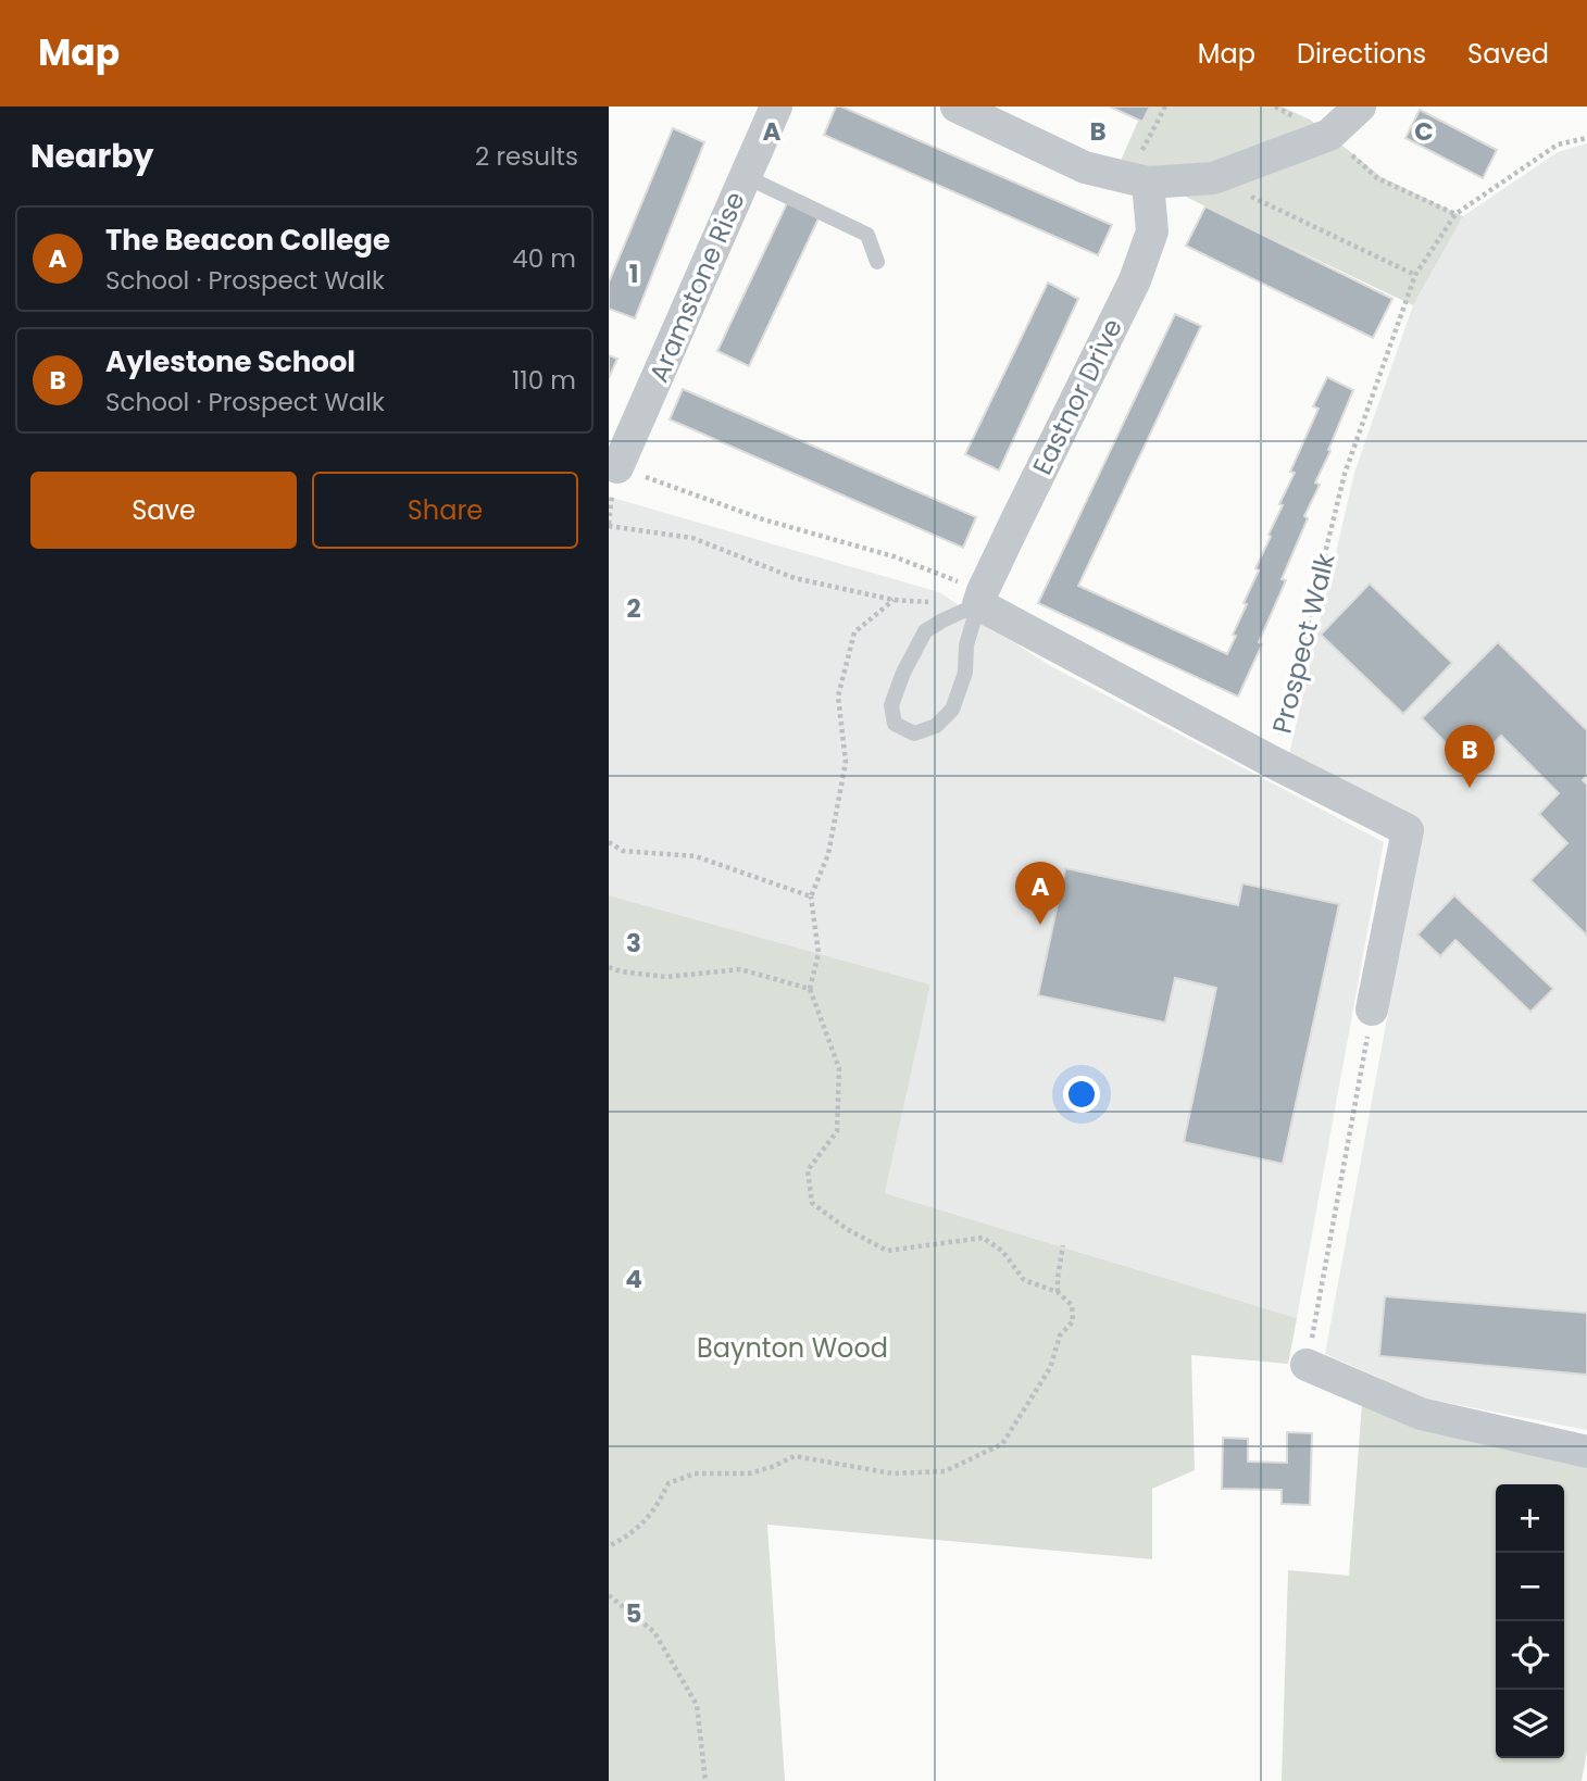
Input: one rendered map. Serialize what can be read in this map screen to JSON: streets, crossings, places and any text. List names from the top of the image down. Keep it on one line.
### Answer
{"streets":{"street":["Aramstone Rise","Eastnor Drive","Prospect Walk"]},"crossings":[["Eastnor Drive","Prospect Walk"]],"parks":["Baynton Wood"],"page":{"header":"Map","nav":["Map","Directions","Saved"],"heading":["Nearby","2 results"],"list":[{"mark":"A","name":"The Beacon College","note":"School · Prospect Walk","value":"40 m"},{"mark":"B","name":"Aylestone School","note":"School · Prospect Walk","value":"110 m"}],"buttons":["Save","Share"],"pins":["B","A"],"map_buttons":["+","−"]},"grid":{"columns":["A","B","C"],"rows":["1","2","3","4","5"]}}
